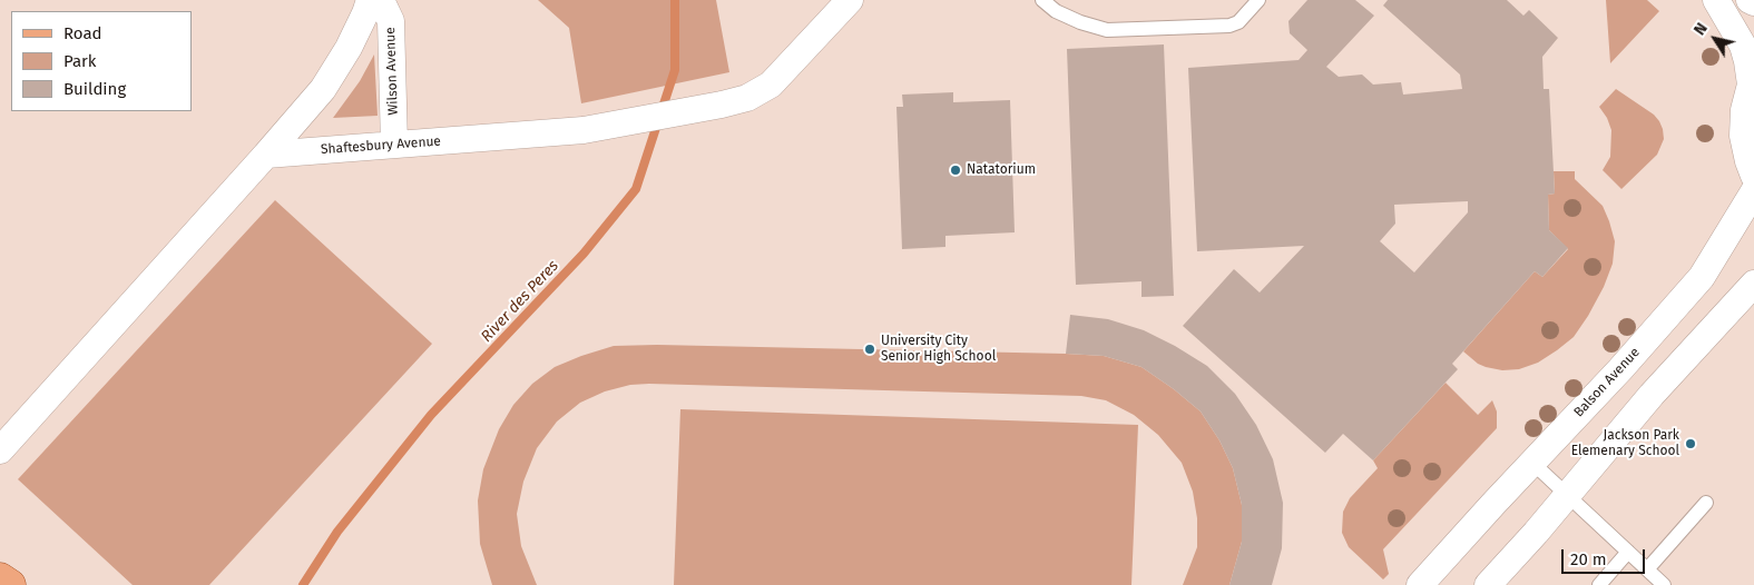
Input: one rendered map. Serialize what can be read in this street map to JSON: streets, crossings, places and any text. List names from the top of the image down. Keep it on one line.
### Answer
{"streets":{"street":["Wilson Avenue","Shaftesbury Avenue","Balson Avenue"]},"crossings":[["Wilson Avenue","Shaftesbury Avenue"]],"water":["River des Peres"],"places":["Natatorium","University City Senior High School","Jackson Park Elemenary School"],"legend":["Road","Park","Building"],"scale_bar":"20 m","north":"top left"}
